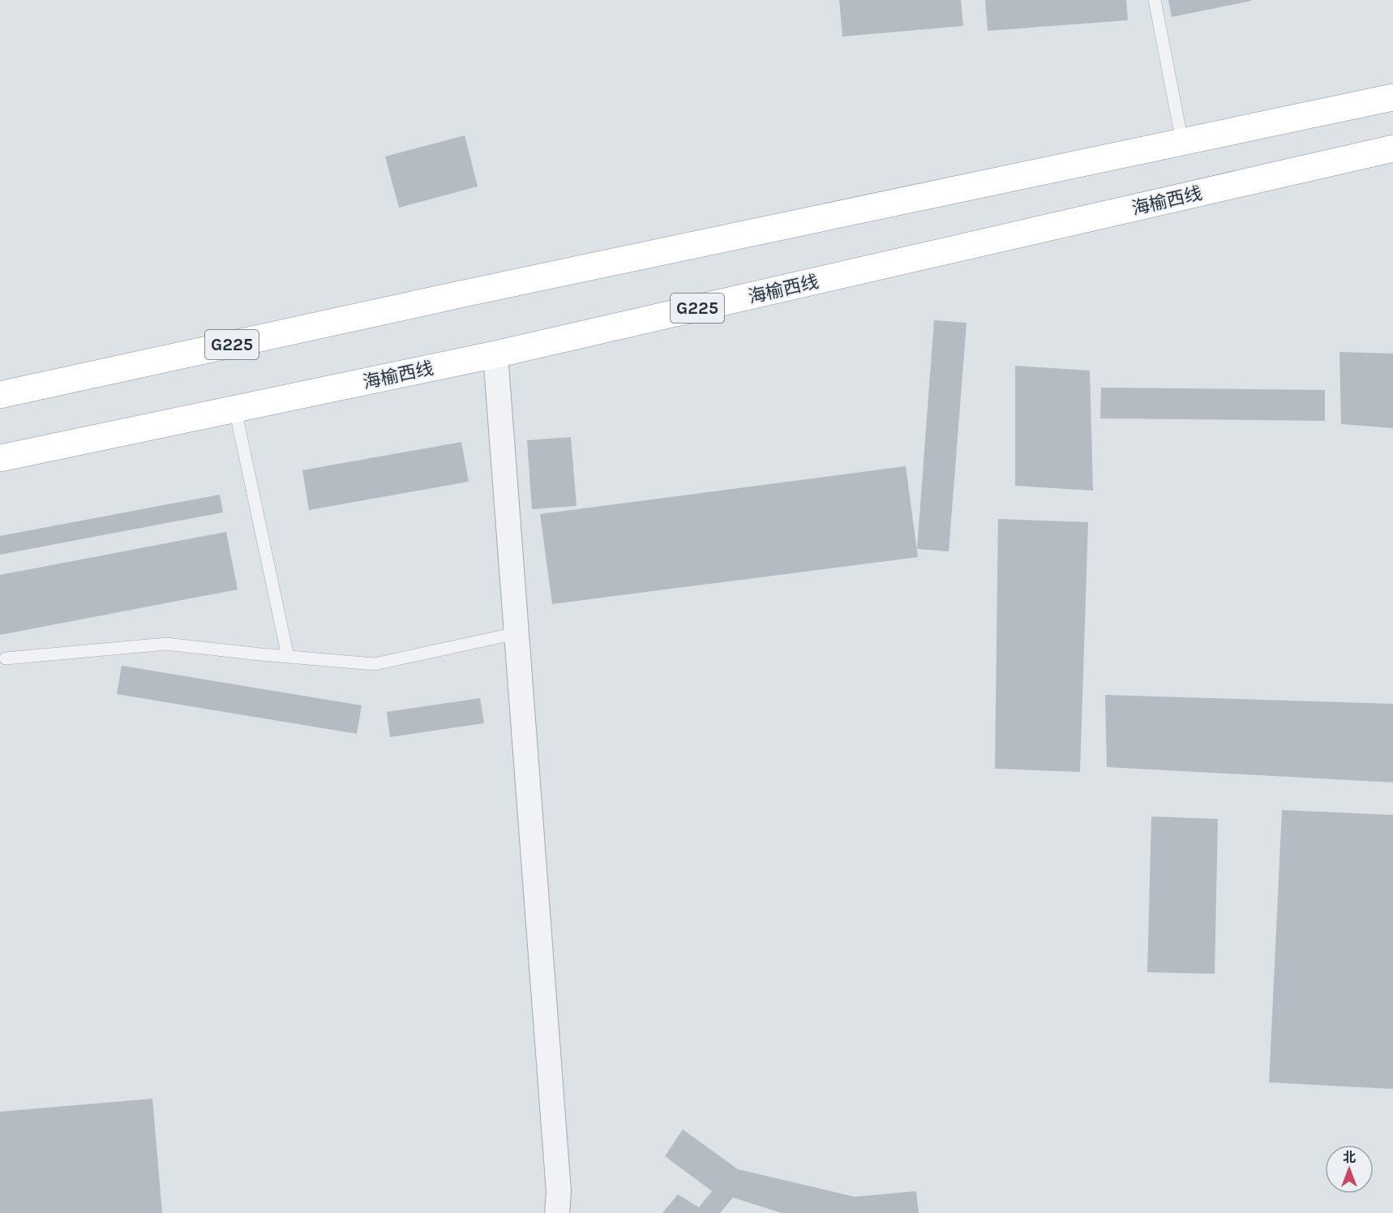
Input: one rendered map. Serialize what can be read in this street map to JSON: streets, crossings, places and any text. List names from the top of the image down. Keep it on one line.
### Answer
{"streets":{"highway":["海榆西线","G225"]},"north":"top"}
